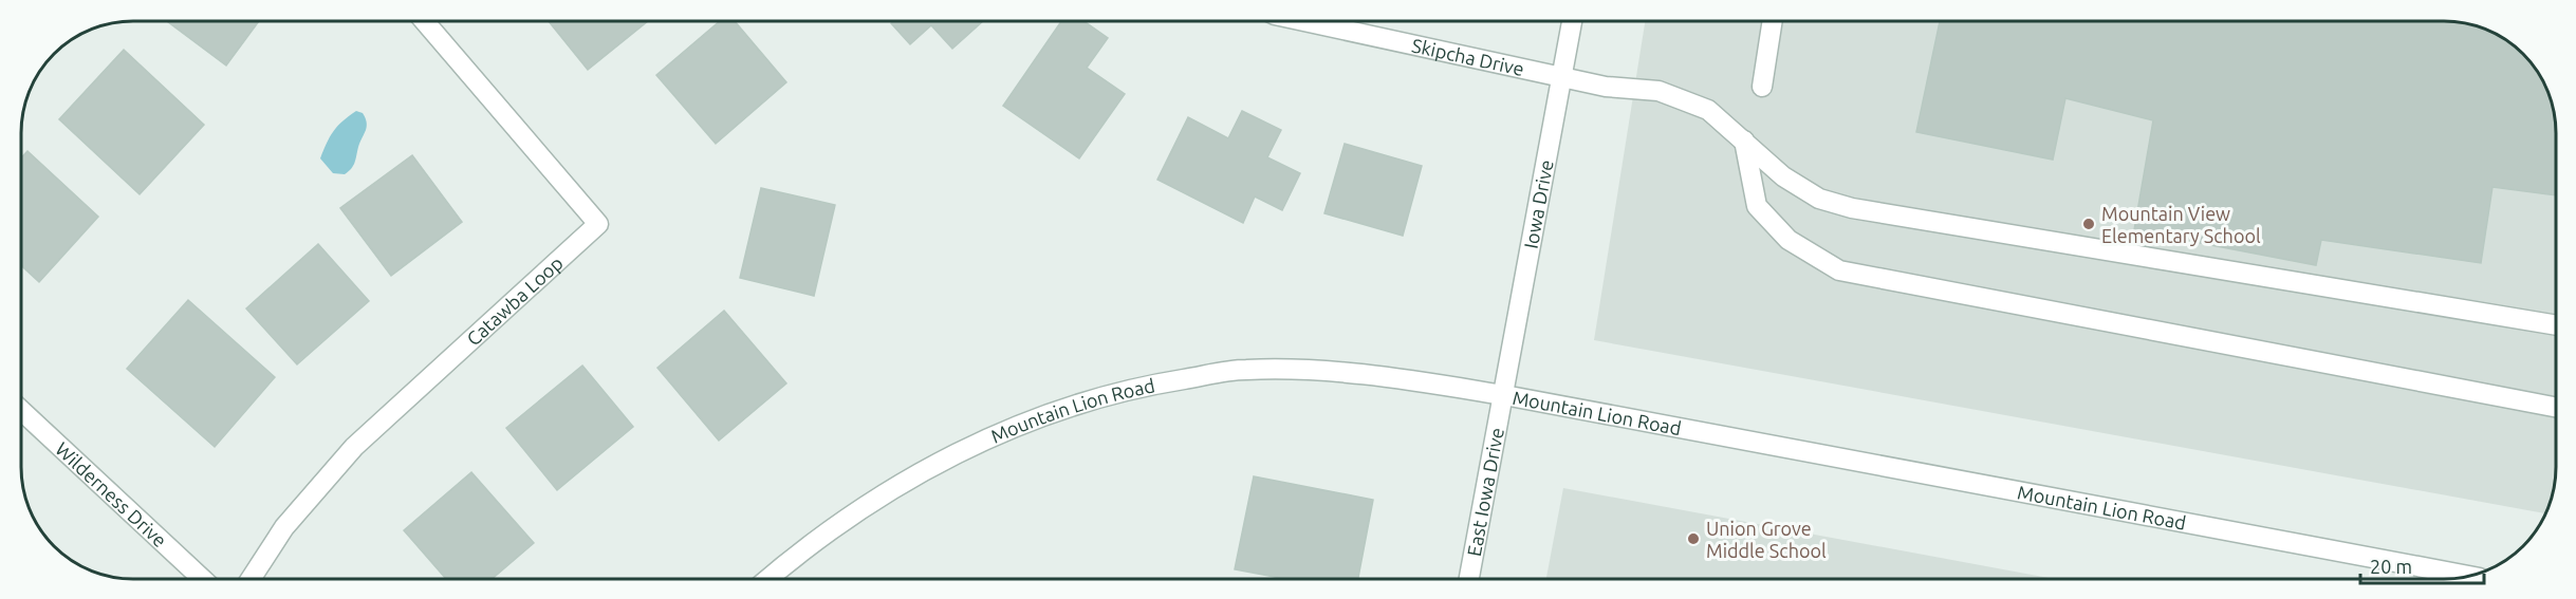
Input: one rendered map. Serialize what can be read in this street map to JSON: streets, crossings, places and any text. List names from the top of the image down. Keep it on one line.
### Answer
{"streets":{"street":["Skipcha Drive","Iowa Drive","Catawba Loop","Mountain Lion Road","East Iowa Drive","Wilderness Drive"]},"crossings":[["Skipcha Drive","Iowa Drive"],["Iowa Drive","Mountain Lion Road"],["Iowa Drive","East Iowa Drive"],["Mountain Lion Road","East Iowa Drive"]],"places":["Mountain View Elementary School","Union Grove Middle School"],"scale_bar":"20 m"}
